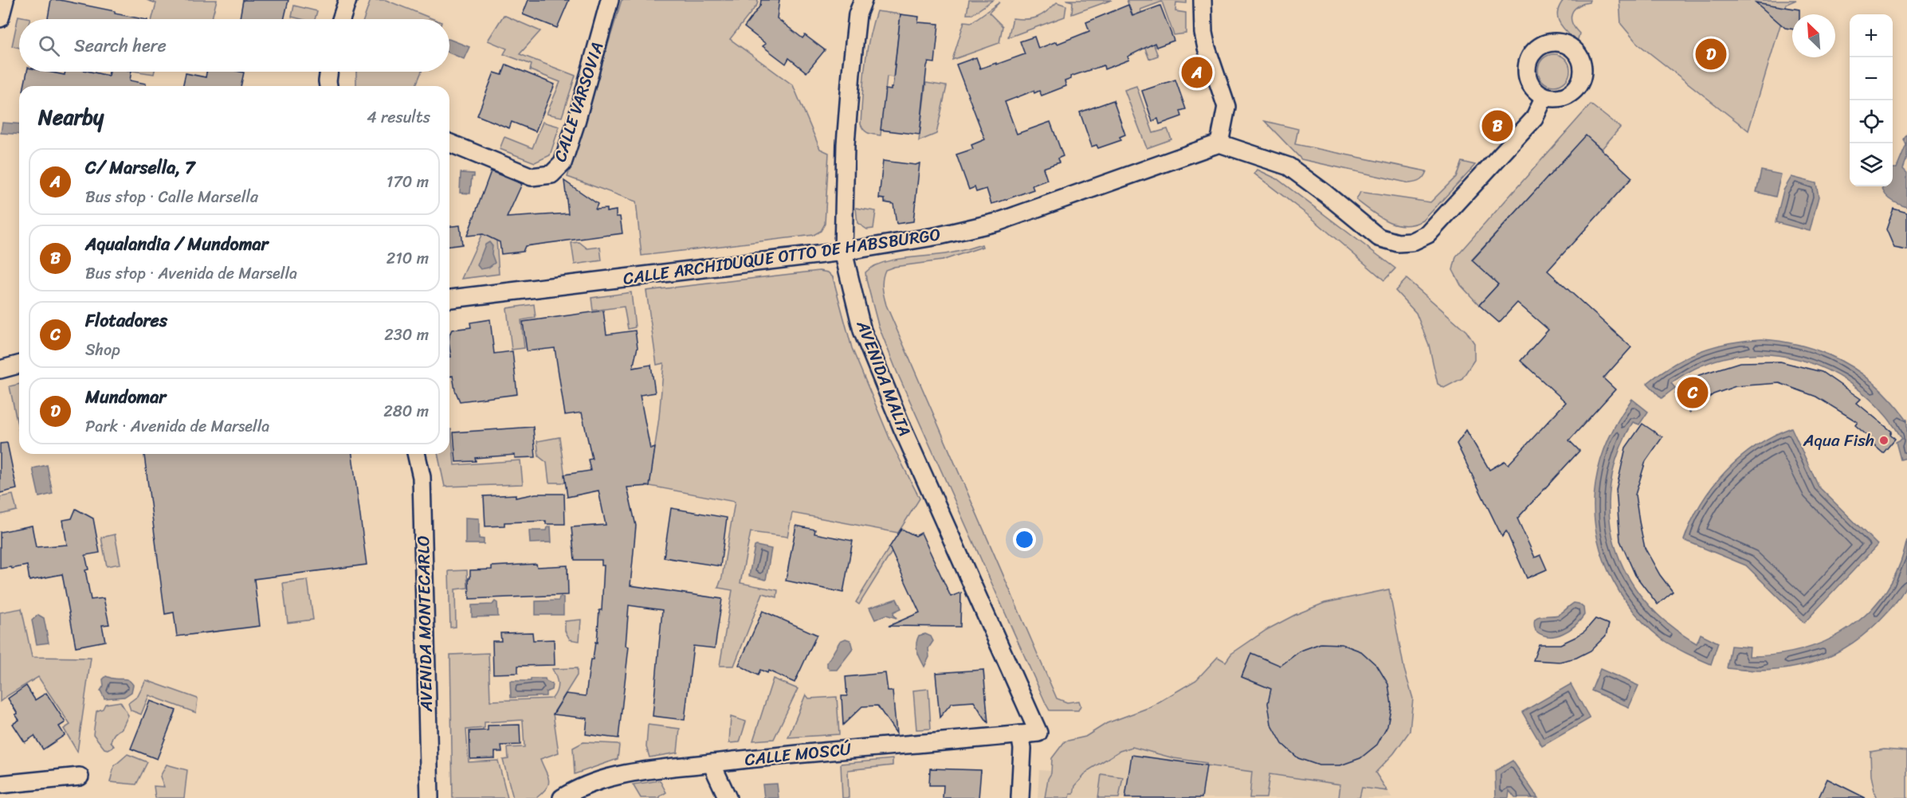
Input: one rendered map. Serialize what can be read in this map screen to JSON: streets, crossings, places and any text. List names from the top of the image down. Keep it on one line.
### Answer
{"streets":{"street":["CALLE VARSOVIA","CALLE ARCHIDUQUE OTTO DE HABSBURGO","AVENIDA MALTA","AVENIDA MONTECARLO","CALLE MOSCÚ"]},"crossings":[["CALLE ARCHIDUQUE OTTO DE HABSBURGO","AVENIDA MALTA"],["AVENIDA MALTA","CALLE MOSCÚ"]],"places":["Aqua Fish"],"north":"top left","page":{"map_buttons":["+","−"],"search":"Search here","pins":["D","A","B","C"],"heading":["Nearby","4 results"],"list":[{"mark":"A","name":"C/ Marsella, 7","note":"Bus stop · Calle Marsella","value":"170 m"},{"mark":"B","name":"Aqualandia / Mundomar","note":"Bus stop · Avenida de Marsella","value":"210 m"},{"mark":"C","name":"Flotadores","note":"Shop","value":"230 m"},{"mark":"D","name":"Mundomar","note":"Park · Avenida de Marsella","value":"280 m"}]}}
